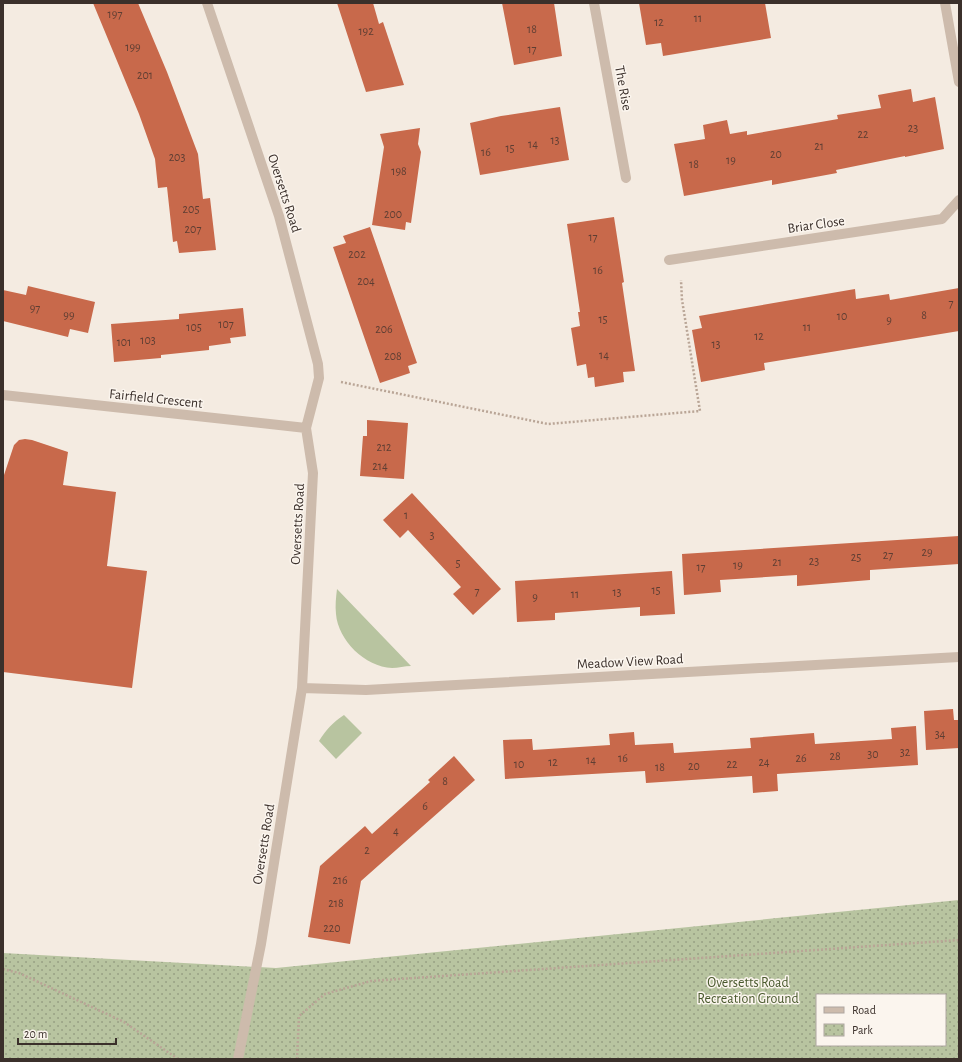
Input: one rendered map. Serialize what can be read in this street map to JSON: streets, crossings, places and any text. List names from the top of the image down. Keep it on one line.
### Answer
{"streets":{"street":["The Rise","Oversetts Road","Briar Close","Fairfield Crescent","Meadow View Road"]},"crossings":[["Oversetts Road","Fairfield Crescent"],["Oversetts Road","Meadow View Road"]],"parks":["Oversetts Road Recreation Ground"],"house_numbers":["197","11","12","18","192","199","17","201","23","22","13","14","21","15","16","20","203","19","18","198","205","200","207","17","202","16","204","7","97","99","8","10","15","9","107","105","11","206","12","103","101","13","14","208","212","214","1","3","29","27","25","23","21","5","19","17","15","7","13","11","9","34","32","30","28","16","26","14","12","24","10","22","20","18","8","6","4","2","216","218","220"],"legend":["Road","Park"],"scale_bar":"20 m"}
